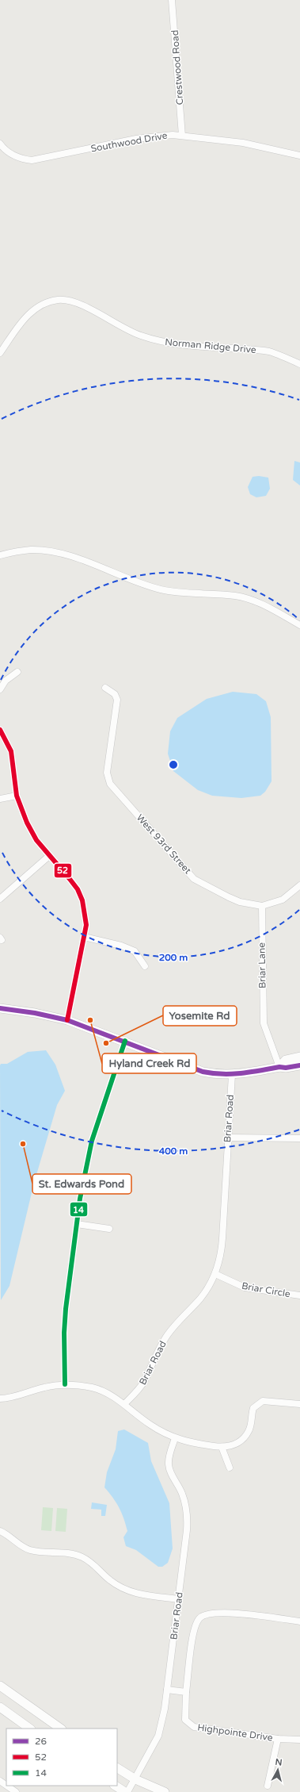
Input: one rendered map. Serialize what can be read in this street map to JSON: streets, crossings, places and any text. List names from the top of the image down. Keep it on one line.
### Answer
{"streets":{"street":["Crestwood Road","Southwood Drive","Norman Ridge Drive","West 93rd Street","Briar Lane","Briar Road","Briar Circle","Highpointe Drive"]},"crossings":[["Crestwood Road","Southwood Drive"],["West 93rd Street","Briar Lane"],["Briar Road","Briar Circle"]],"places":["Hyland Creek Rd","Yosemite Rd","St. Edwards Pond"],"lines":["transit line 52","transit line 26","transit line 14"],"legend":["26","52","14"],"north":"top","rings":["200 m","400 m"]}
